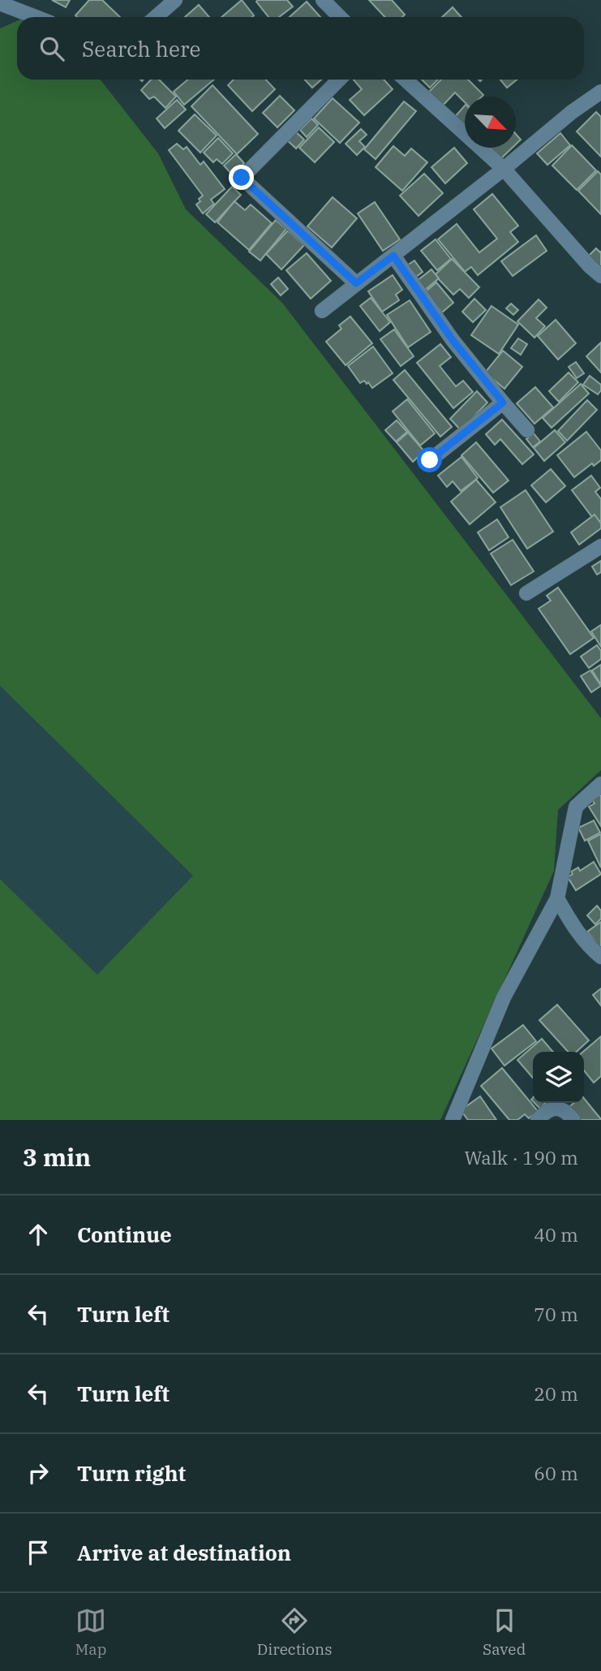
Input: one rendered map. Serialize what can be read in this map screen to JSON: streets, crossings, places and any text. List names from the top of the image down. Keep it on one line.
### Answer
{"north":"bottom right","page":{"search":"Search here","heading":["3 min","Walk · 190 m"],"list":[["Continue","40 m"],["Turn left","70 m"],["Turn left","20 m"],["Turn right","60 m"],"Arrive at destination"],"nav":["Map","Directions","Saved"]}}
